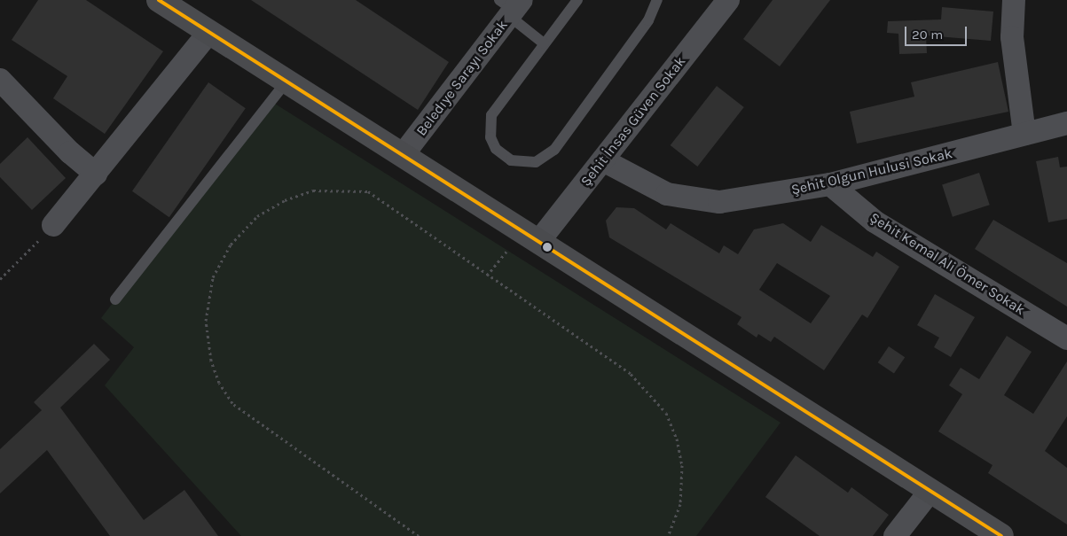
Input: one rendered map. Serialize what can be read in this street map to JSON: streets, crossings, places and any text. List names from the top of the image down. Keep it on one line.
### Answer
{"streets":{"street":["Beledıye Sarayı Sokak","Şehit İnsas Güven Sokak","Şehit Olgun Hulusi Sokak","Şehit Kemal Ali Ömer Sokak"]},"crossings":[["Şehit İnsas Güven Sokak","Şehit Olgun Hulusi Sokak"],["Şehit Olgun Hulusi Sokak","Şehit Kemal Ali Ömer Sokak"]],"scale_bar":"20 m"}
